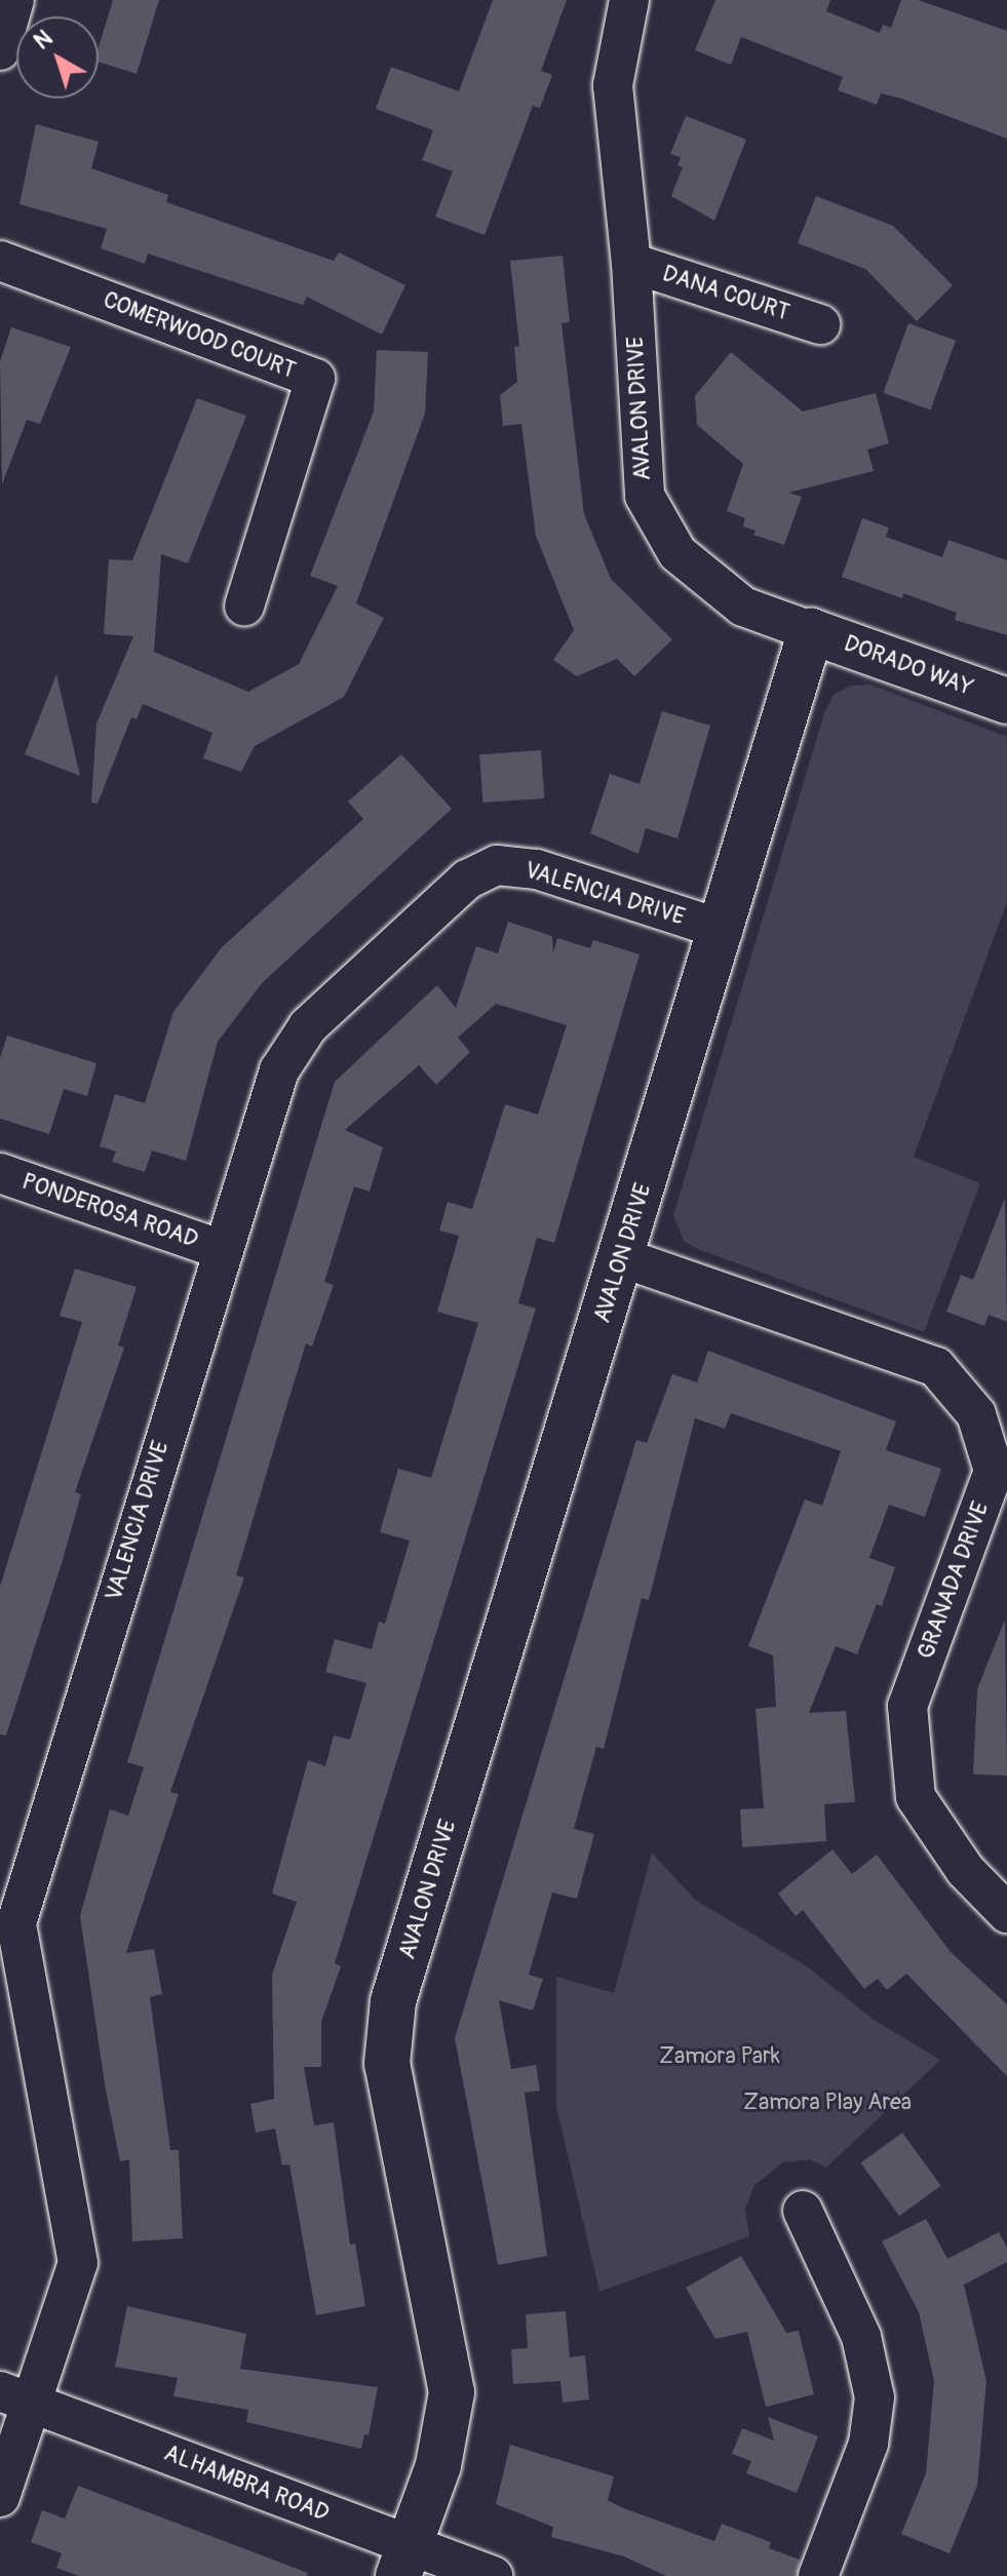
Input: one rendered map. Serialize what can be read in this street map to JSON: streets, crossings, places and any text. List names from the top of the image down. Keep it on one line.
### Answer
{"streets":{"street":["DANA COURT","COMERWOOD COURT","AVALON DRIVE","DORADO WAY","VALENCIA DRIVE","PONDEROSA ROAD","GRANADA DRIVE","ALHAMBRA ROAD"]},"crossings":[["DANA COURT","AVALON DRIVE"],["AVALON DRIVE","DORADO WAY"],["AVALON DRIVE","VALENCIA DRIVE"],["AVALON DRIVE","GRANADA DRIVE"],["AVALON DRIVE","ALHAMBRA ROAD"],["VALENCIA DRIVE","PONDEROSA ROAD"],["VALENCIA DRIVE","ALHAMBRA ROAD"]],"parks":["Zamora Park","Zamora Play Area"],"north":"top left"}
